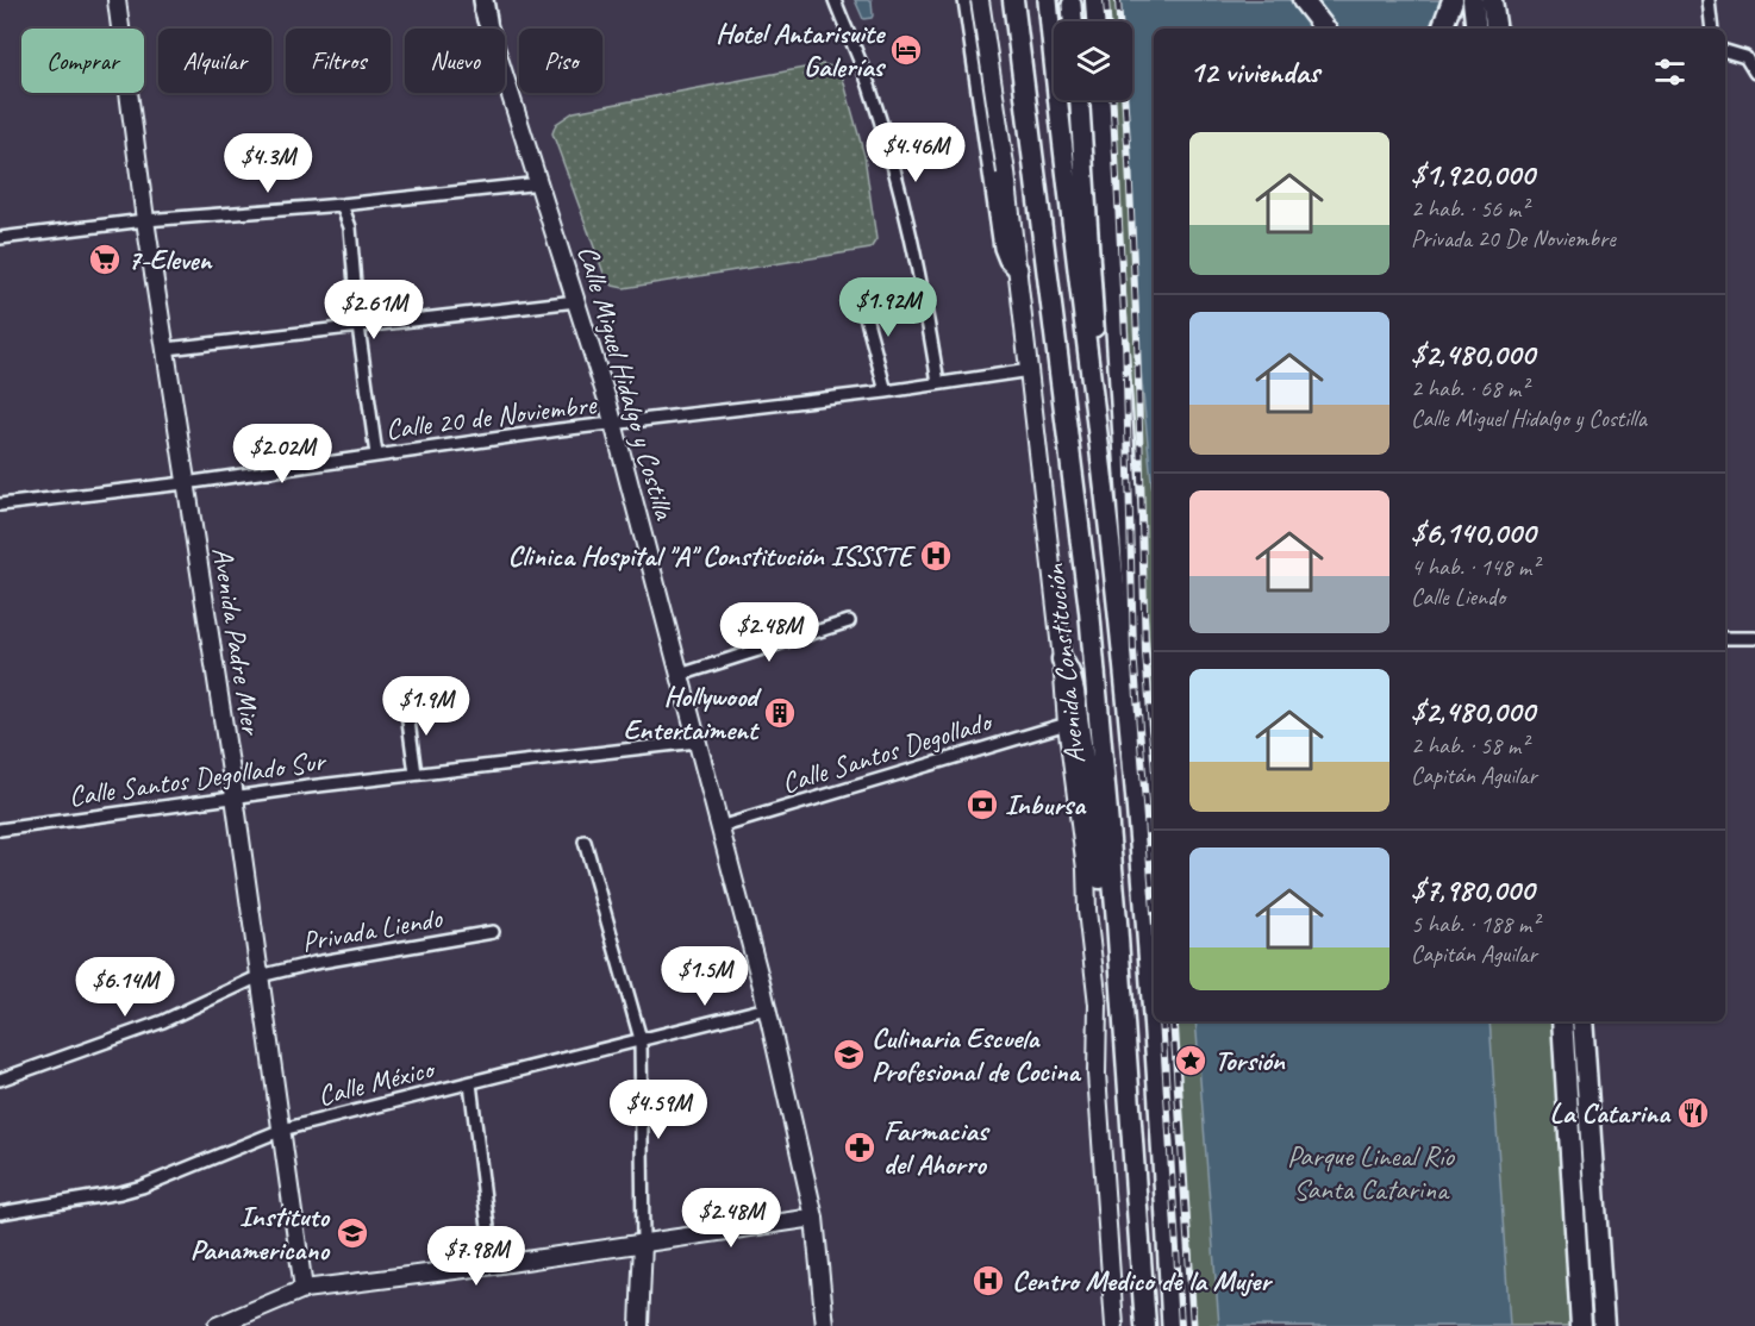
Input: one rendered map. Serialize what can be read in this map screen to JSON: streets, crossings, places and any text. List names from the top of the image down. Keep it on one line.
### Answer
{"streets":{"highway":["Avenida Constitución"],"street":["Calle Miguel Hidalgo y Costilla","Calle 20 de Noviembre","Avenida Padre Mier","Calle Santos Degollado","Calle Santos Degollado Sur","Privada Liendo","Calle México"]},"crossings":[["Calle Miguel Hidalgo y Costilla","Calle 20 de Noviembre"],["Calle Miguel Hidalgo y Costilla","Calle Santos Degollado"],["Calle Miguel Hidalgo y Costilla","Calle Santos Degollado Sur"],["Calle Miguel Hidalgo y Costilla","Calle México"],["Calle 20 de Noviembre","Avenida Padre Mier"],["Calle 20 de Noviembre","Avenida Constitución"],["Avenida Padre Mier","Calle Santos Degollado Sur"],["Avenida Padre Mier","Privada Liendo"],["Avenida Padre Mier","Calle México"],["Avenida Constitución","Calle Santos Degollado"]],"parks":["Parque Lineal Río Santa Catarina"],"places":{"hotel":["Hotel Antarisuite Galerías"],"supermarket":["7-Eleven"],"hospital":["Clinica Hospital \"A\" Constitución ISSSTE","Centro Medico de la Mujer"],"building":["Hollywood Entertaiment"],"bank":["Inbursa"],"school or university":["Culinaria Escuela Profesional de Cocina","Instituto Panamericano"],"place":["Torsión"],"restaurant":["La Catarina"],"pharmacy":["Farmacias del Ahorro"]},"page":{"chip":["Comprar","Alquilar","Filtros","Nuevo","Piso"],"heading":"12 viviendas","list":[{"name":"$1,920,000","note":"2 hab. · 56 m² · Privada 20 De Noviembre"},{"name":"$2,480,000","note":"2 hab. · 68 m² · Calle Miguel Hidalgo y Costilla"},{"name":"$6,140,000","note":"4 hab. · 148 m² · Calle Liendo"},{"name":"$2,480,000","note":"2 hab. · 58 m² · Capitán Aguilar"},{"name":"$7,980,000","note":"5 hab. · 188 m² · Capitán Aguilar"}],"price":["$4.46M","$4.3M","$1.92M","$2.61M","$2.02M","$2.48M","$1.9M","$1.5M","$6.14M","$4.59M","$2.48M","$7.98M"]}}
